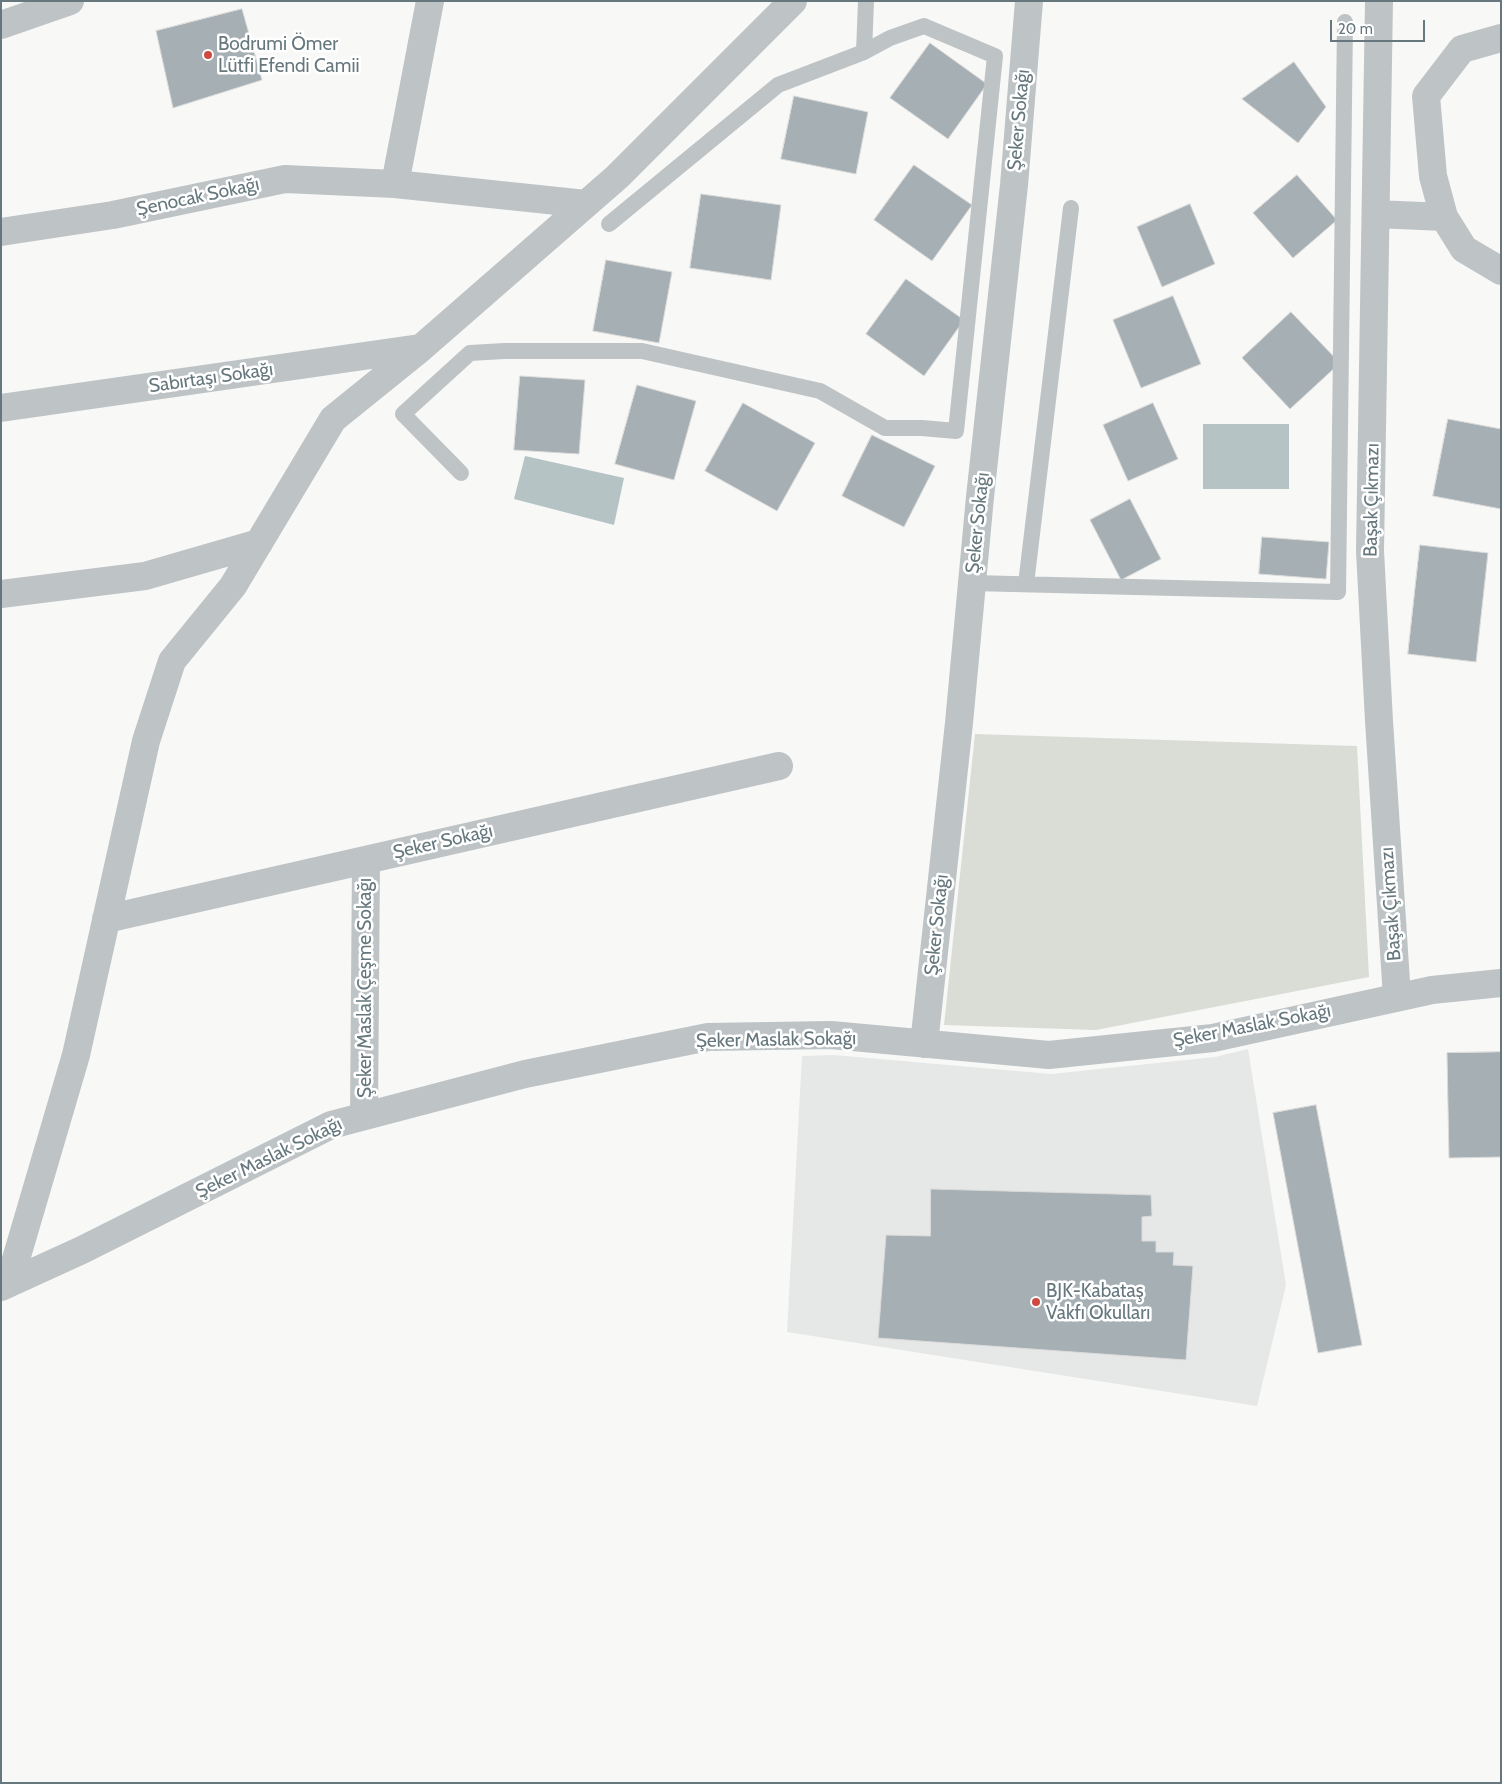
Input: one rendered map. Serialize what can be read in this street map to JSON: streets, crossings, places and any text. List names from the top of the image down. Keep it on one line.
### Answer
{"streets":{"street":["Şeker Sokağı","Şenocak Sokağı","Sabırtaşı Sokağı","Başak Çıkmazı","Şeker Maslak Çeşme Sokağı","Şeker Maslak Sokağı"]},"crossings":[["Şeker Sokağı","Şeker Maslak Çeşme Sokağı"],["Şeker Sokağı","Şeker Maslak Sokağı"],["Başak Çıkmazı","Şeker Maslak Sokağı"],["Şeker Maslak Çeşme Sokağı","Şeker Maslak Sokağı"]],"places":["Bodrumi Ömer Lütfi Efendi Camii","BJK-Kabataş Vakfı Okulları"],"scale_bar":"20 m"}
